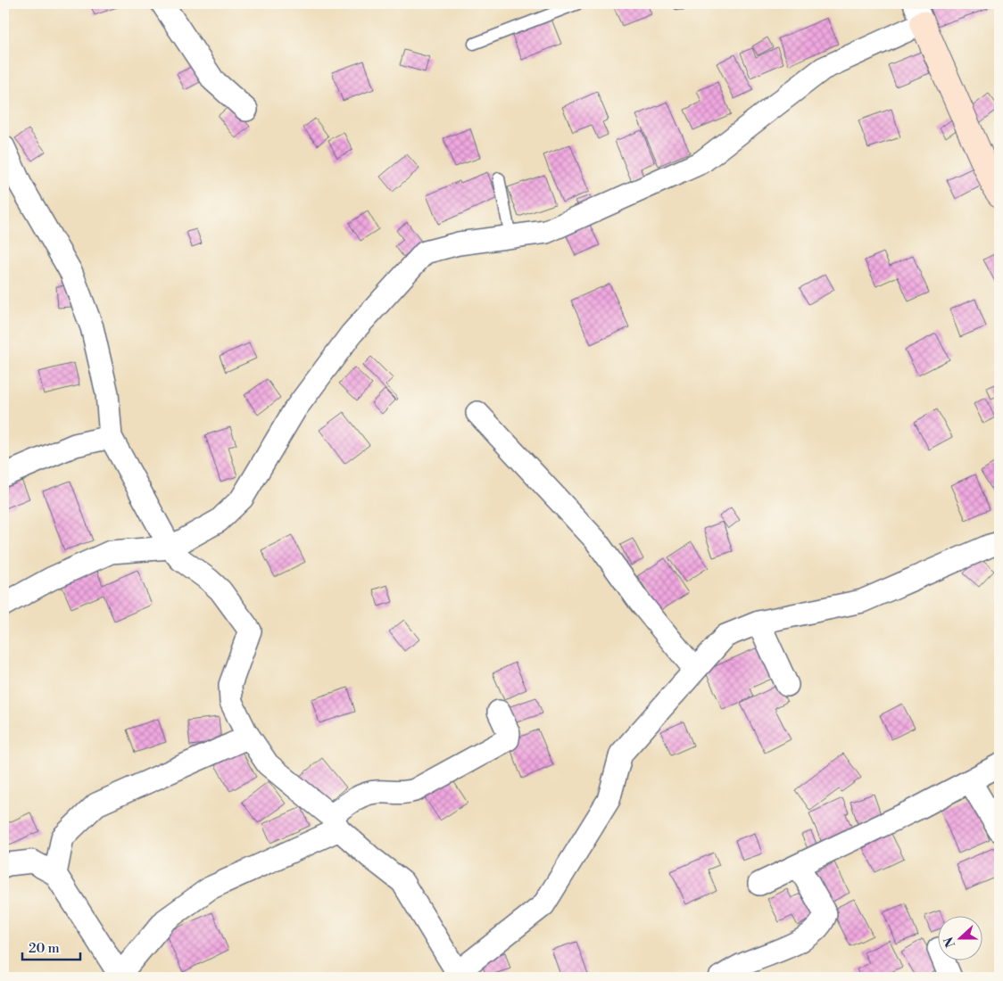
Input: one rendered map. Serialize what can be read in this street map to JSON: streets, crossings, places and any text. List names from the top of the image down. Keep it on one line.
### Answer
{"scale_bar":"20 m","north":"left"}
